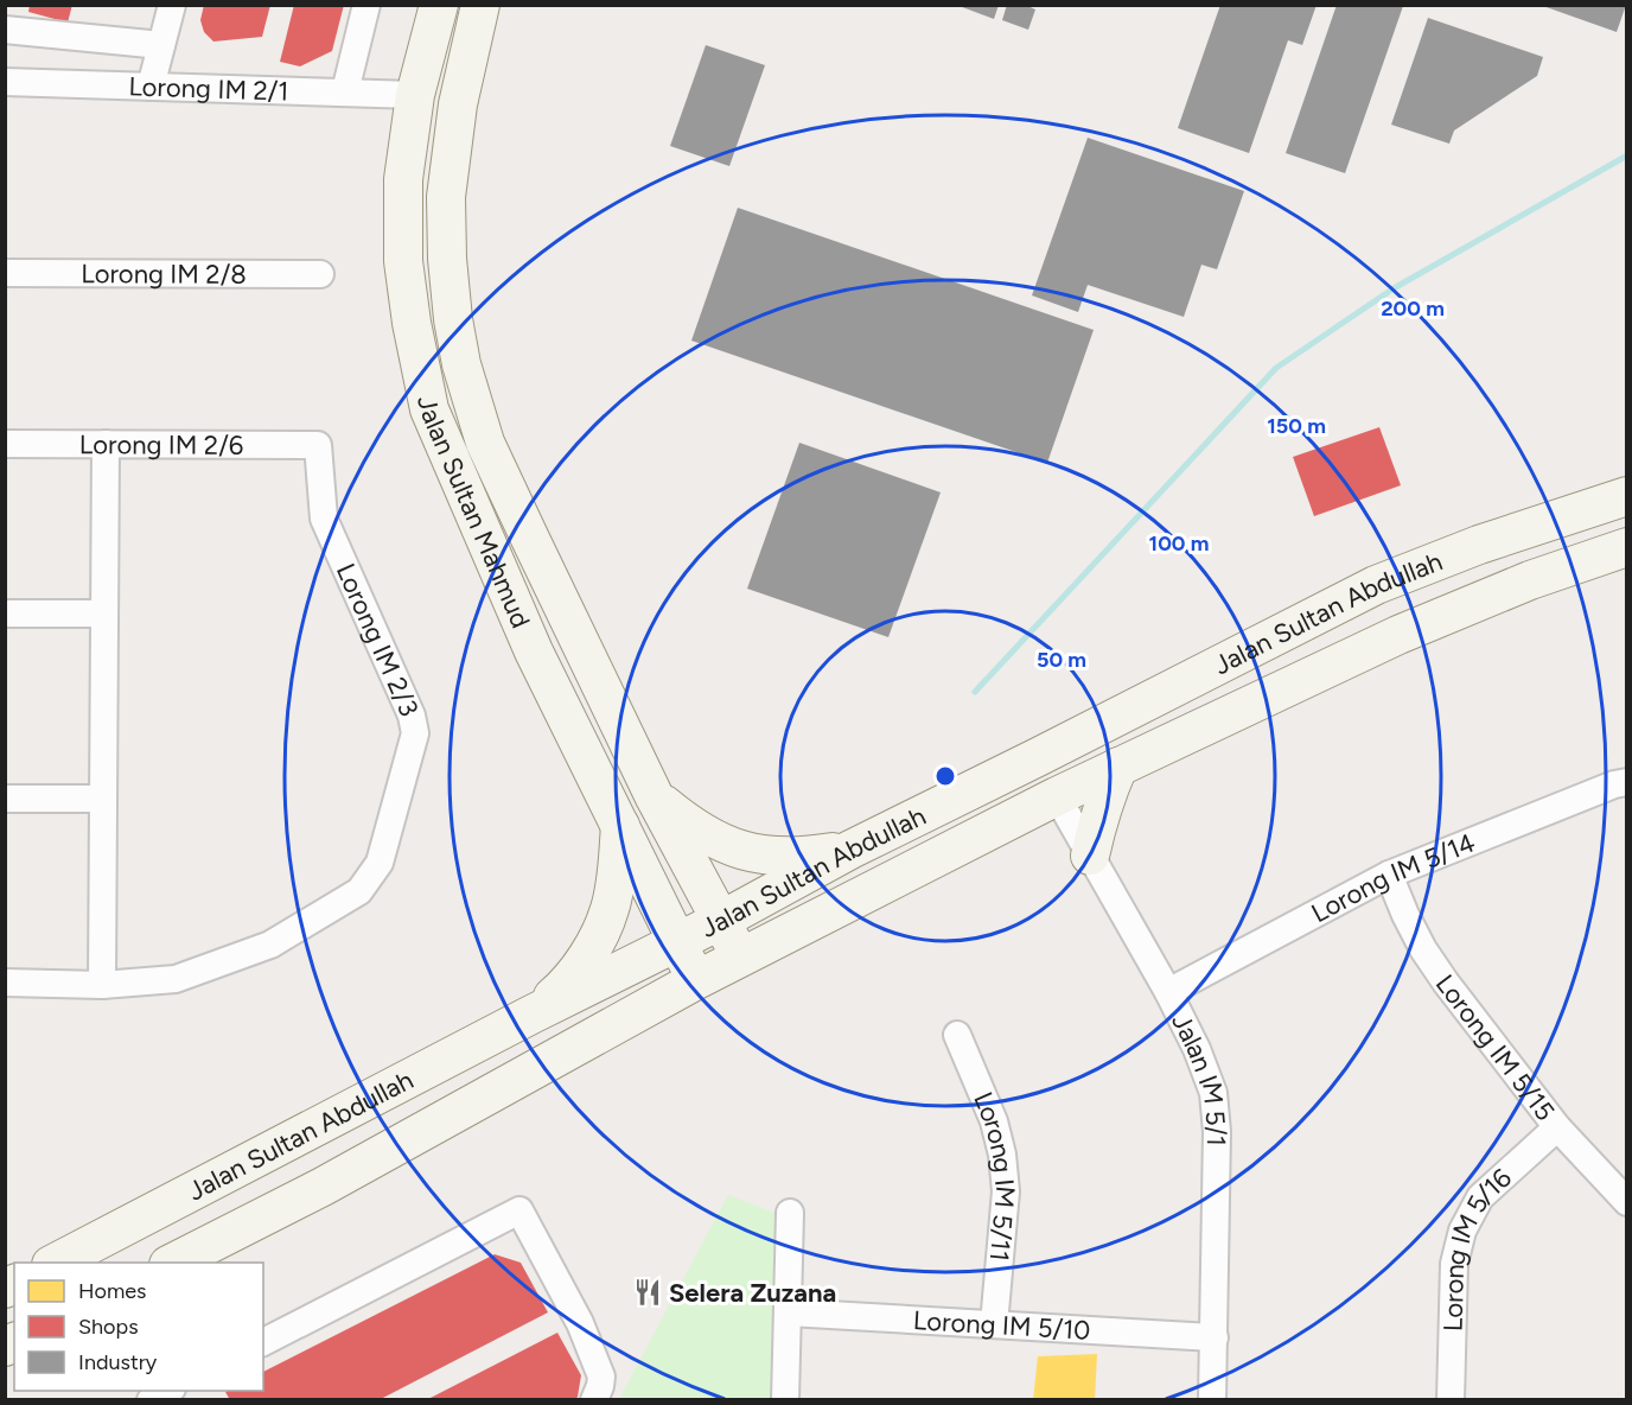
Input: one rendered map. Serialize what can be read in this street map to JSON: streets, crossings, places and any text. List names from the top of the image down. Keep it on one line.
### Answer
{"streets":{"main road":["Jalan Sultan Mahmud","Jalan Sultan Abdullah"],"street":["Lorong IM 2/1","Lorong IM 2/8","Lorong IM 2/6","Lorong IM 2/3","Lorong IM 5/14","Lorong IM 5/15","Jalan IM 5/1","Lorong IM 5/11","Lorong IM 5/16","Lorong IM 5/10"]},"crossings":[["Lorong IM 2/1","Jalan Sultan Mahmud"],["Lorong IM 2/6","Lorong IM 2/3"],["Jalan Sultan Mahmud","Jalan Sultan Abdullah"],["Jalan Sultan Abdullah","Jalan IM 5/1"],["Lorong IM 5/14","Lorong IM 5/15"],["Lorong IM 5/14","Jalan IM 5/1"],["Lorong IM 5/15","Lorong IM 5/16"],["Jalan IM 5/1","Lorong IM 5/10"],["Lorong IM 5/11","Lorong IM 5/10"]],"places":{"restaurant":["Selera Zuzana"]},"legend":["Homes","Shops","Industry"],"rings":["200 m","150 m","100 m","50 m"]}
